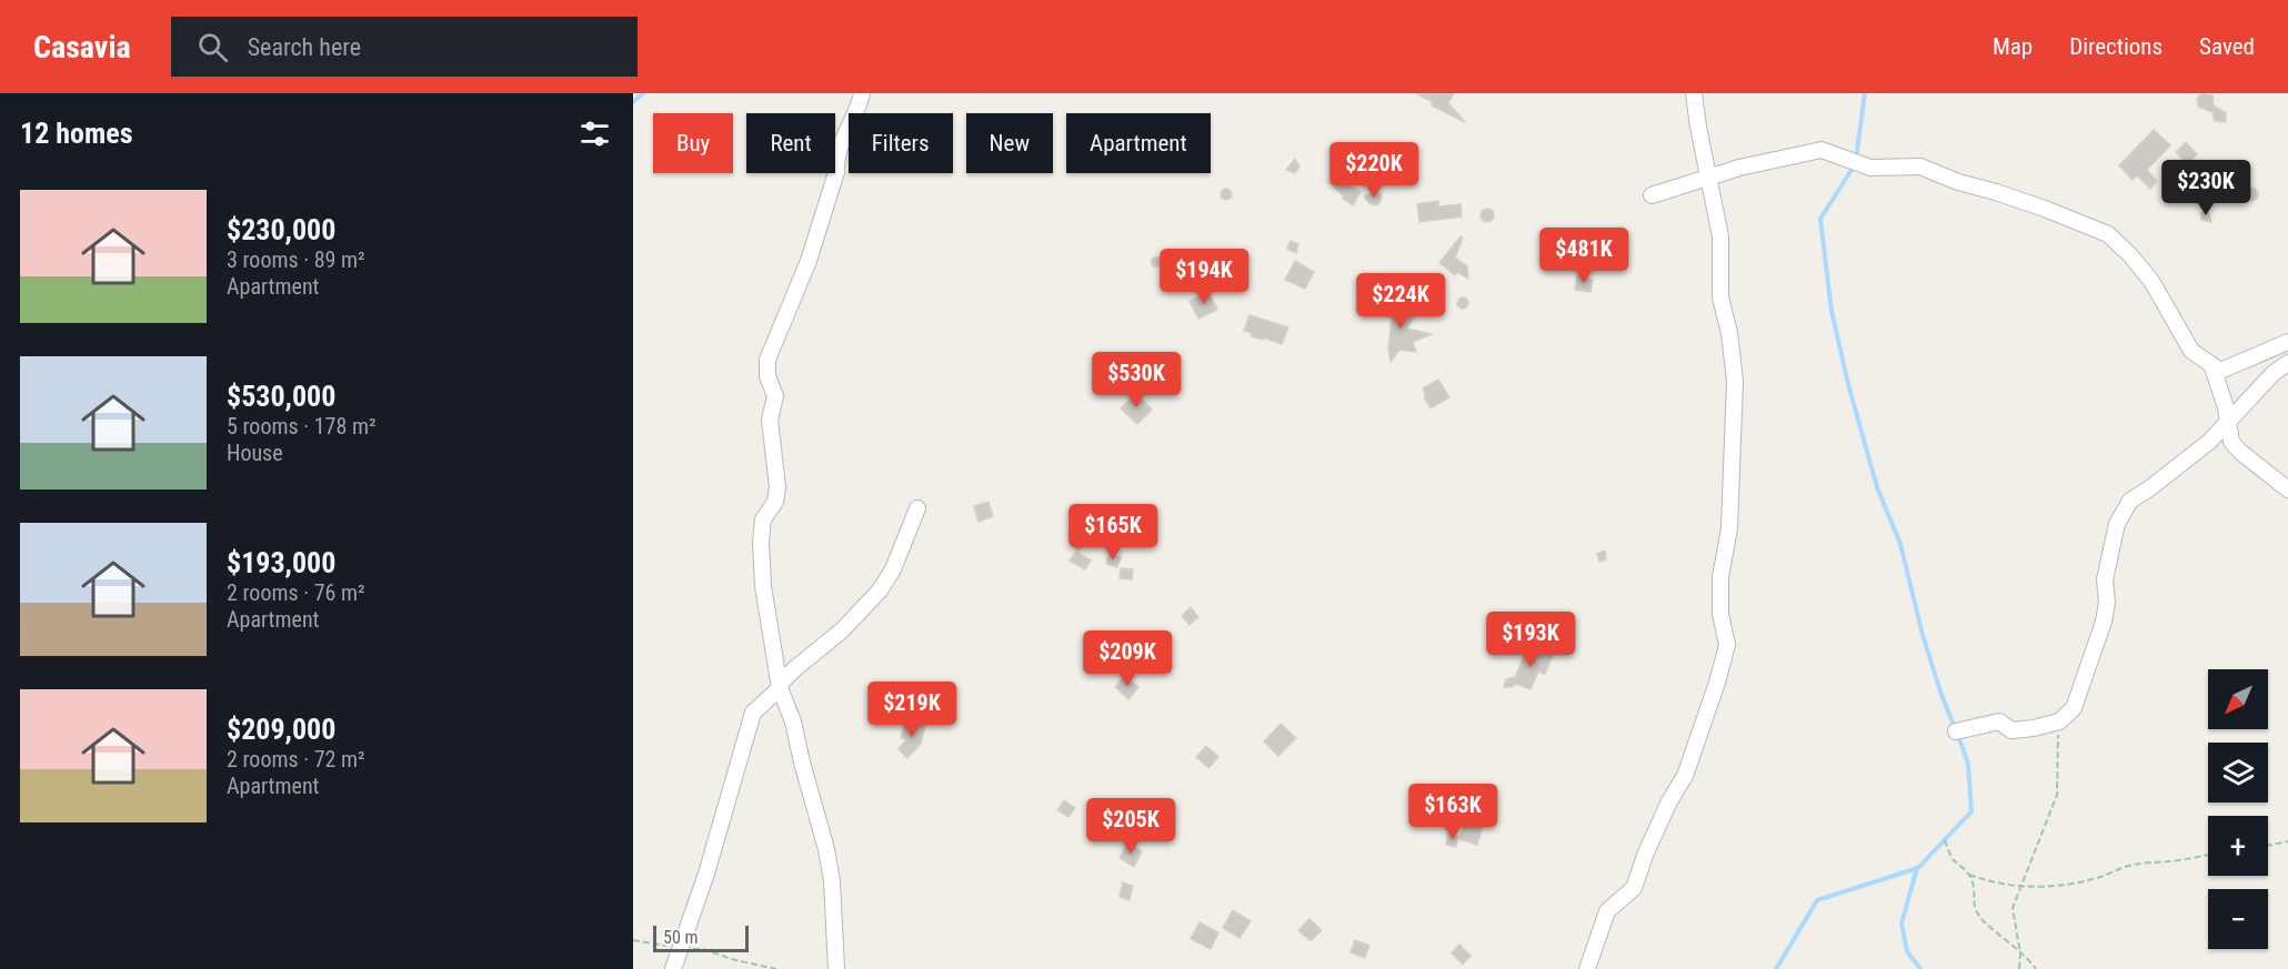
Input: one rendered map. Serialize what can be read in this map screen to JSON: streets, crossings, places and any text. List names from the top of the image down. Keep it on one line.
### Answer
{"scale_bar":"50 m","north":"bottom left","page":{"header":"Casavia","search":"Search here","nav":["Map","Directions","Saved"],"heading":"12 homes","chip":["Buy","Rent","Filters","New","Apartment"],"price":["$220K","$230K","$481K","$194K","$224K","$530K","$165K","$193K","$209K","$219K","$163K","$205K"],"list":[{"name":"$230,000","note":"3 rooms · 89 m² · Apartment"},{"name":"$530,000","note":"5 rooms · 178 m² · House"},{"name":"$193,000","note":"2 rooms · 76 m² · Apartment"},{"name":"$209,000","note":"2 rooms · 72 m² · Apartment"}],"map_buttons":["+","−"],"scale":"50 m"}}
